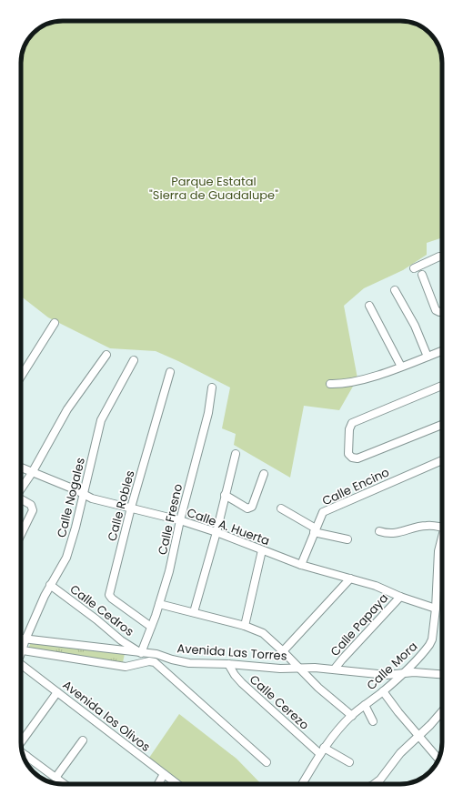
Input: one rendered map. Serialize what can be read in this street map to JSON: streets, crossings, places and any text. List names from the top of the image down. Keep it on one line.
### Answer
{"streets":{"street":["Calle Encino","Calle Nogales","Calle Robles","Calle Fresno","Calle A. Huerta","Calle Cedros","Calle Papaya","Avenida Las Torres","Calle Mora","Calle Cerezo","Avenida los Olivos"]},"crossings":[["Calle Encino","Calle A. Huerta"],["Calle Nogales","Calle A. Huerta"],["Calle Nogales","Calle Cedros"],["Calle Nogales","Avenida Las Torres"],["Calle Robles","Calle Fresno"],["Calle Robles","Calle A. Huerta"],["Calle Fresno","Calle A. Huerta"],["Calle Fresno","Calle Cedros"],["Calle Fresno","Avenida Las Torres"],["Calle A. Huerta","Calle Papaya"],["Calle A. Huerta","Calle Mora"],["Calle Cedros","Avenida Las Torres"],["Calle Papaya","Avenida Las Torres"],["Avenida Las Torres","Calle Mora"],["Avenida Las Torres","Calle Cerezo"],["Calle Mora","Calle Cerezo"]],"parks":["Parque Estatal \"Sierra de Guadalupe\""]}
